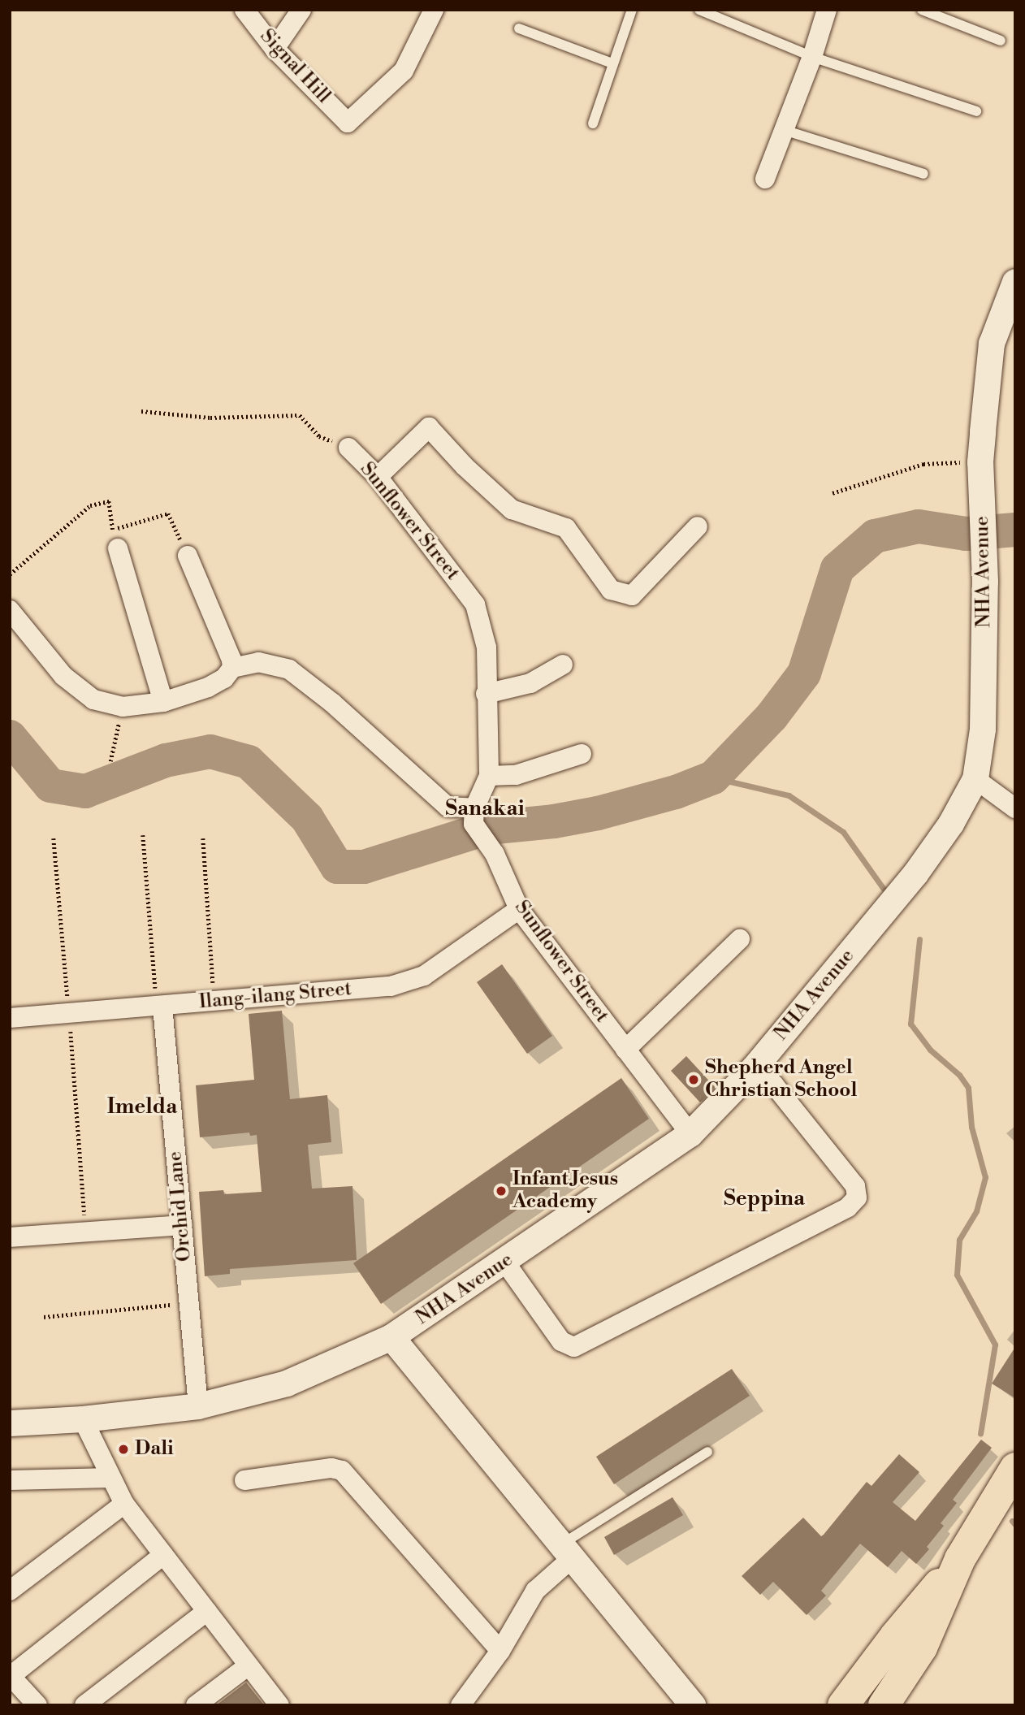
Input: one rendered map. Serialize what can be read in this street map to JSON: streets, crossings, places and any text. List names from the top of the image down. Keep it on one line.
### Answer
{"streets":{"street":["Signal Hill","Sunflower Street","NHA Avenue","Ilang-ilang Street","Orchid Lane"]},"crossings":[["Sunflower Street","NHA Avenue"],["Sunflower Street","Ilang-ilang Street"],["NHA Avenue","Orchid Lane"],["Ilang-ilang Street","Orchid Lane"]],"districts":["Sanakai","Imelda","Seppina"],"places":["Shepherd Angel Christian School","Infant Jesus Academy","Dali"]}
